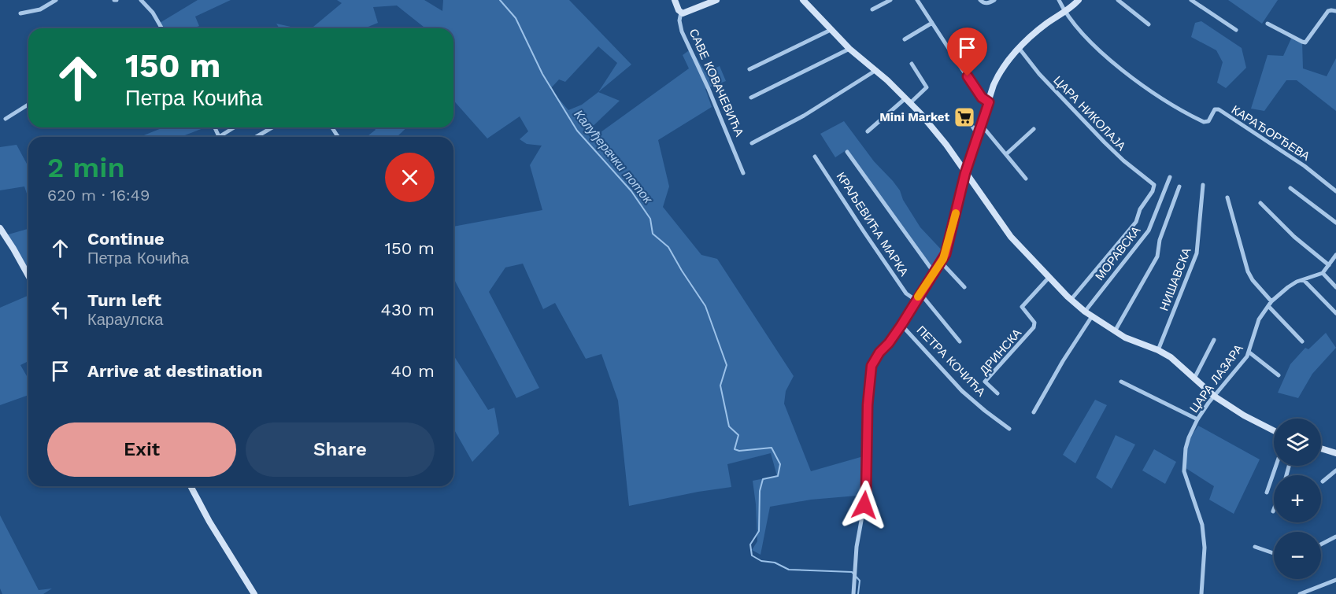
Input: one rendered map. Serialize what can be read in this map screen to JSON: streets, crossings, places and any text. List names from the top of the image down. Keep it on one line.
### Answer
{"streets":{"street":["САВЕ КОВАЧЕВИЋА","ЦАРА НИКОЛАЈА","КАРАЂОРЂЕВА","КРАЉЕВИЋА МАРКА","МОРАВСКА","НИШАВСКА","ДРИНСКА","ПЕТРА КОЧИЋА","ЦАРА ЛАЗАРА"]},"crossings":[["ЦАРА НИКОЛАЈА","ПЕТРА КОЧИЋА"],["КАРАЂОРЂЕВА","ПЕТРА КОЧИЋА"],["КРАЉЕВИЋА МАРКА","ПЕТРА КОЧИЋА"]],"water":["Калуђерачки поток"],"places":{"supermarket":["Mini Market"]},"page":{"turn":["150 m","Петра Кочића"],"heading":["2 min","620 m · 16:49"],"list":[{"name":"Continue","note":"Петра Кочића","value":"150 m"},{"name":"Turn left","note":"Караулска","value":"430 m"},{"name":"Arrive at destination","value":"40 m"}],"buttons":["Exit","Share"],"map_buttons":["+","−"]}}
